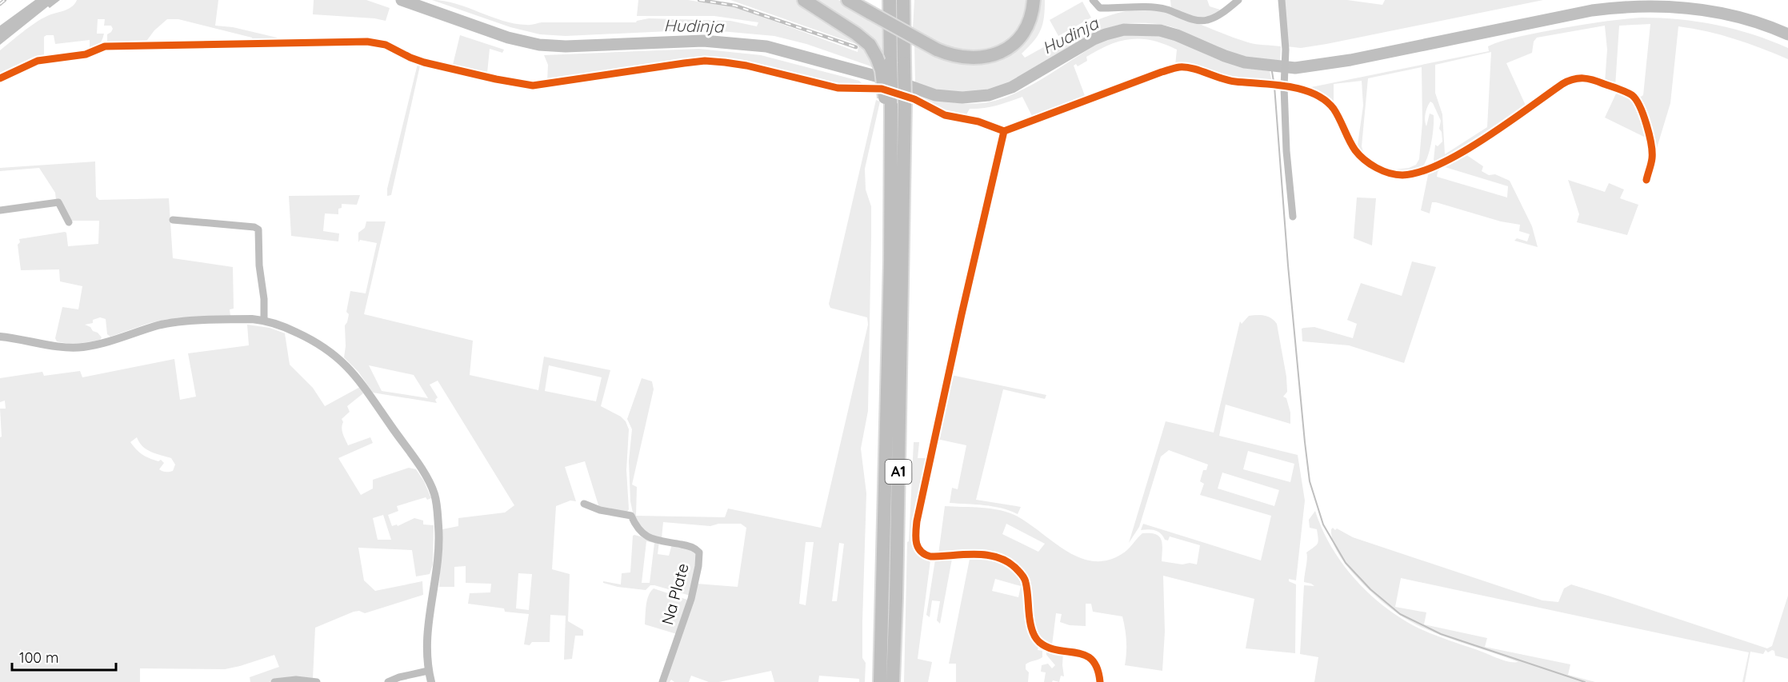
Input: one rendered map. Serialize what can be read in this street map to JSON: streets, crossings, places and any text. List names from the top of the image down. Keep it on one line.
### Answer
{"streets":{"highway":["A1"],"street":["Na Plate"]},"water":["Hudinja"],"scale_bar":"100 m"}
